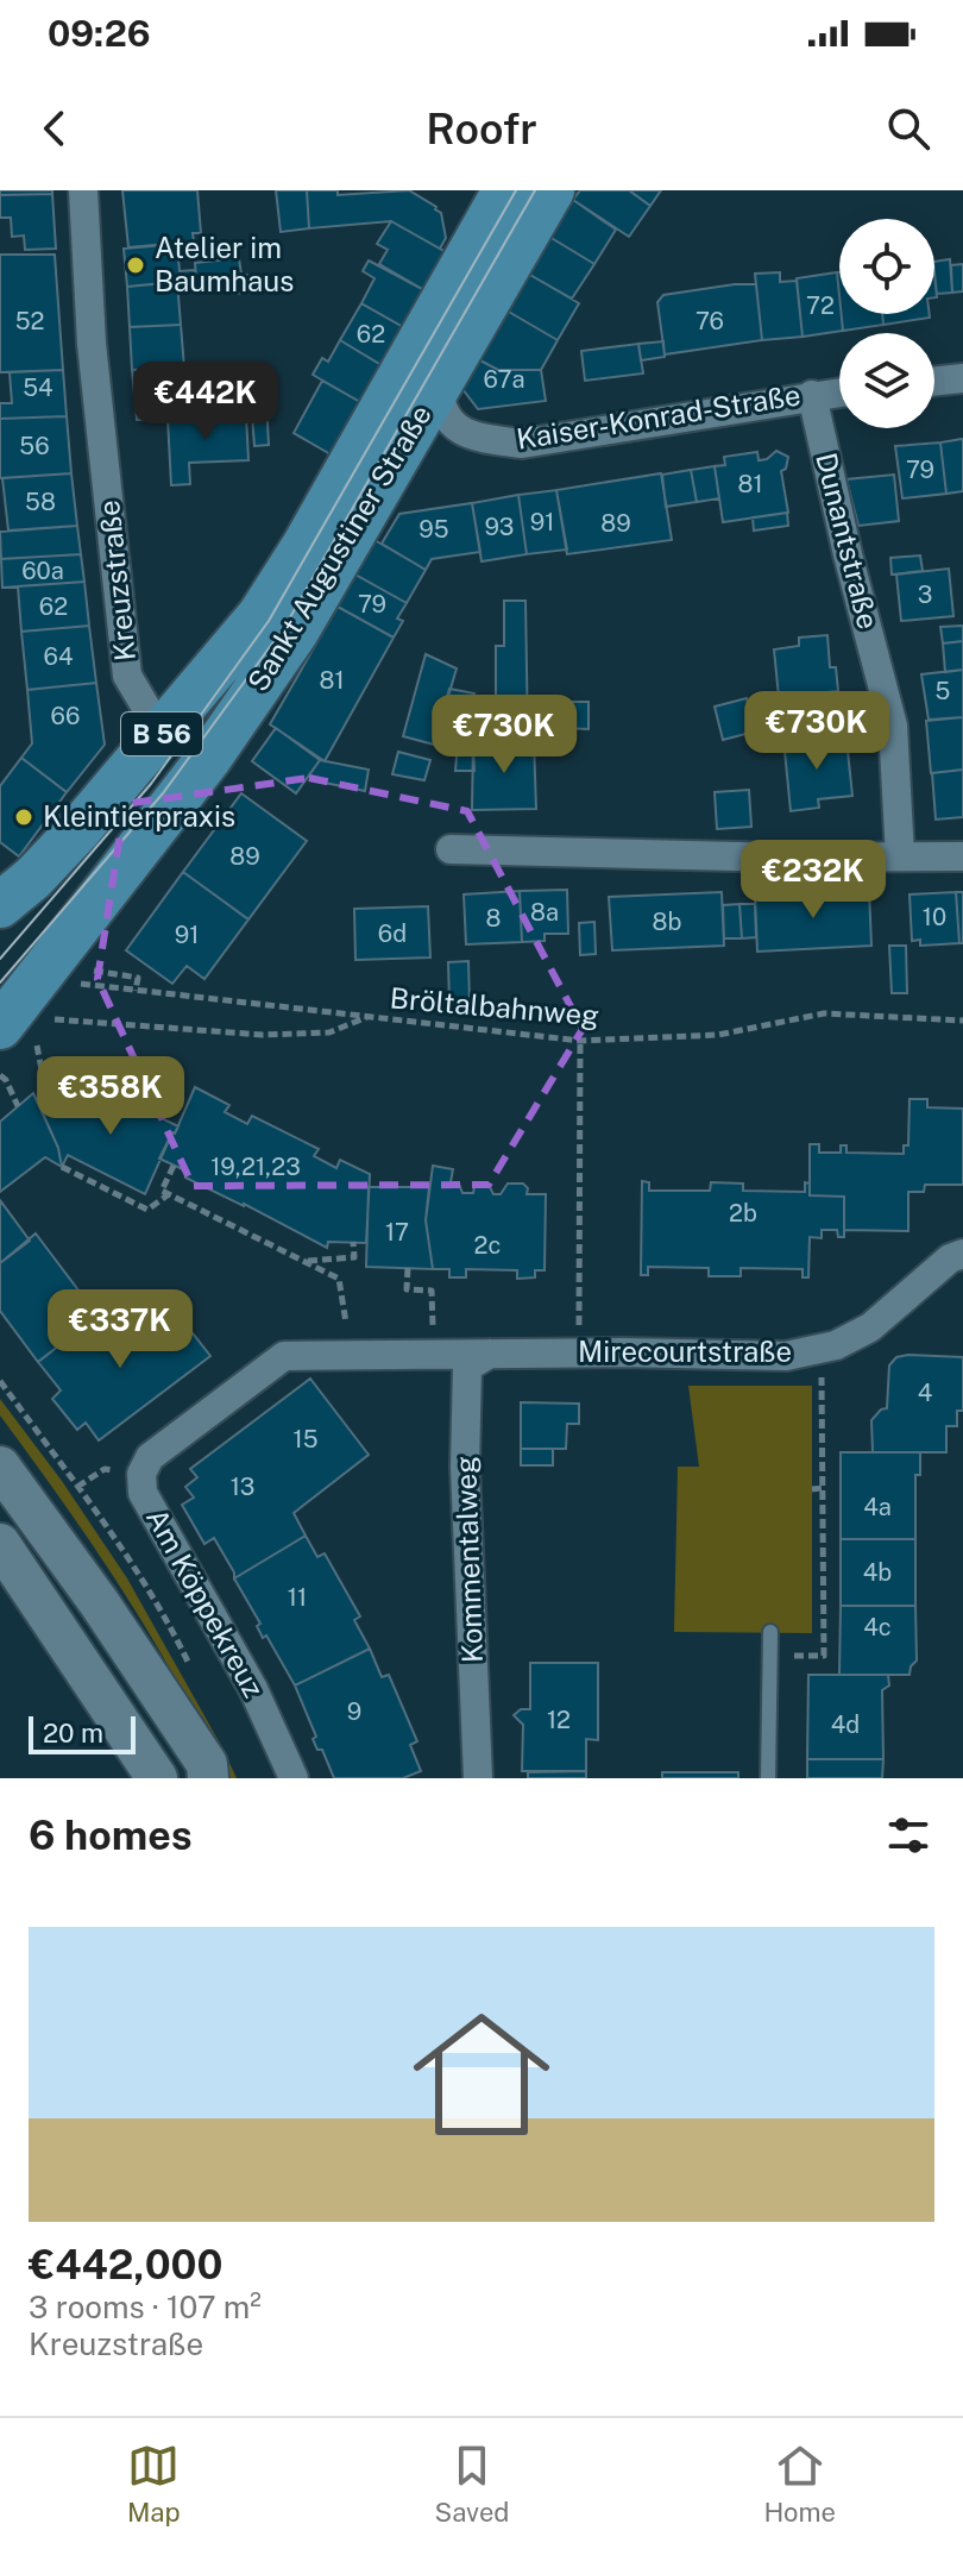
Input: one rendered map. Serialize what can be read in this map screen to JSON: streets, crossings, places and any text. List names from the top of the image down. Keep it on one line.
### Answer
{"streets":{"main road":["Sankt Augustiner Straße","B 56"],"street":["Kaiser-Konrad-Straße","Dunantstraße","Kreuzstraße","Mirecourtstraße","Kommentalweg","Am Köppekreuz"],"path":["Bröltalbahnweg"]},"crossings":[["Kaiser-Konrad-Straße","Dunantstraße"],["Kaiser-Konrad-Straße","Sankt Augustiner Straße"],["Sankt Augustiner Straße","Kreuzstraße"],["Mirecourtstraße","Kommentalweg"],["Mirecourtstraße","Am Köppekreuz"],["Kommentalweg","Am Köppekreuz"]],"places":["Atelier im Baumhaus","Kleintierpraxis"],"house_numbers":["72","52","76","62","67a","54","56","79","81","58","91","89","93","95","60a","3","79","62","64","81","5","66","89","8a","10","8","8b","6d","91","19,21,23","2b","17","2c","4","15","13","4a","4b","11","4c","9","12","4d"],"scale_bar":"20 m","page":{"status":"09:26","header":"Roofr","price":["€442K","€730K","€730K","€232K","€358K","€337K"],"scale":"20 m","heading":"6 homes","list":[{"name":"€442,000","note":"3 rooms · 107 m² · Kreuzstraße"}],"tabs":["Map","Saved","Home"]}}
